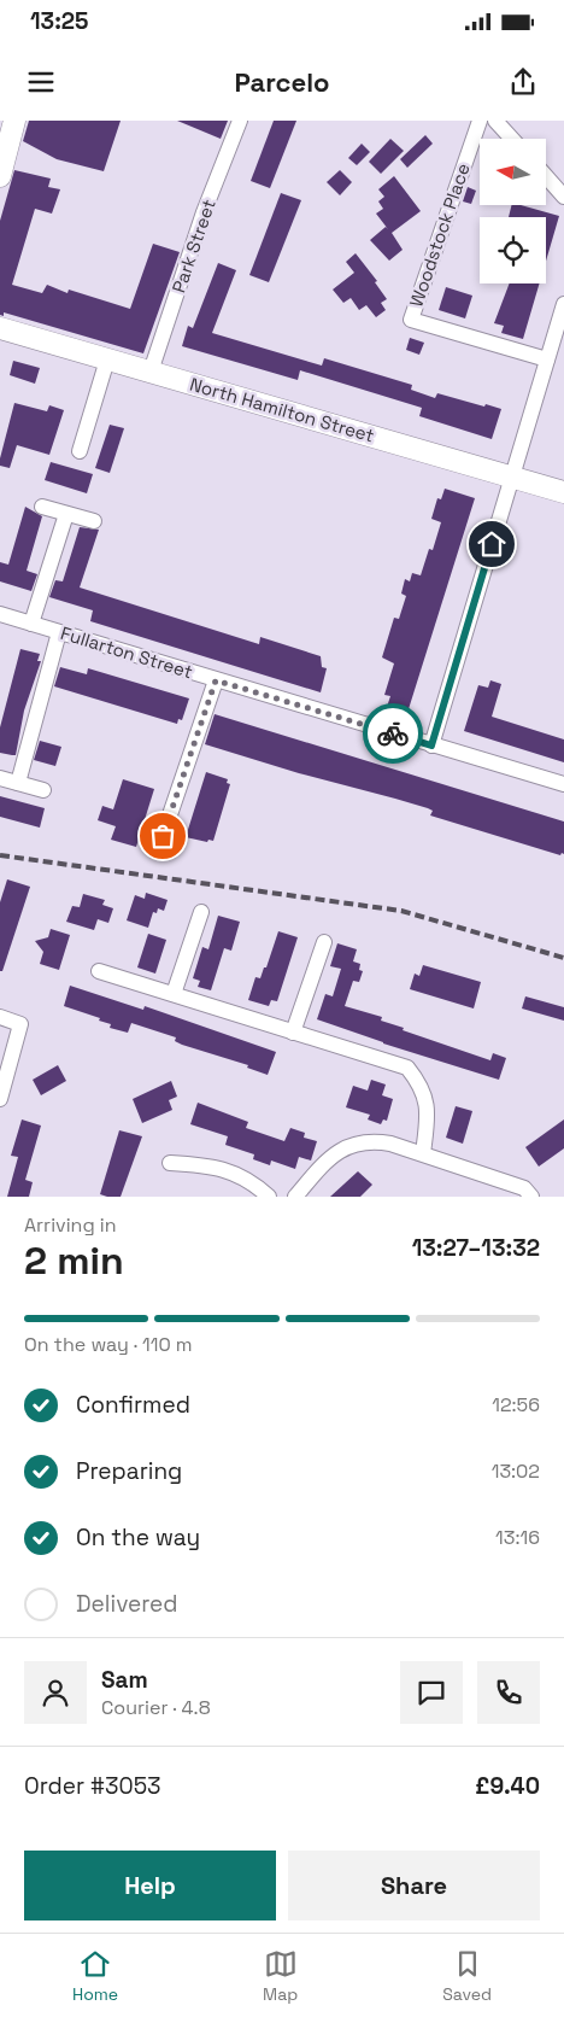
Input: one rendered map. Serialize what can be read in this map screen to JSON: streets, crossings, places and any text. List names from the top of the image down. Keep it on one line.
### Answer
{"streets":{"street":["Woodstock Place","Park Street","North Hamilton Street","Fullarton Street"]},"crossings":[["Park Street","North Hamilton Street"]],"north":"left","page":{"status":"13:25","header":"Parcelo","heading":["2 min","Arriving in","13:27–13:32"],"panel":["Sam","Courier · 4.8","Order #3053","£9.40"],"bar":"On the way · 110 m","list":[["Confirmed","12:56"],["Preparing","13:02"],["On the way","13:16"],"Delivered"],"buttons":["Help","Share"],"tabs":["Home","Map","Saved"]}}
